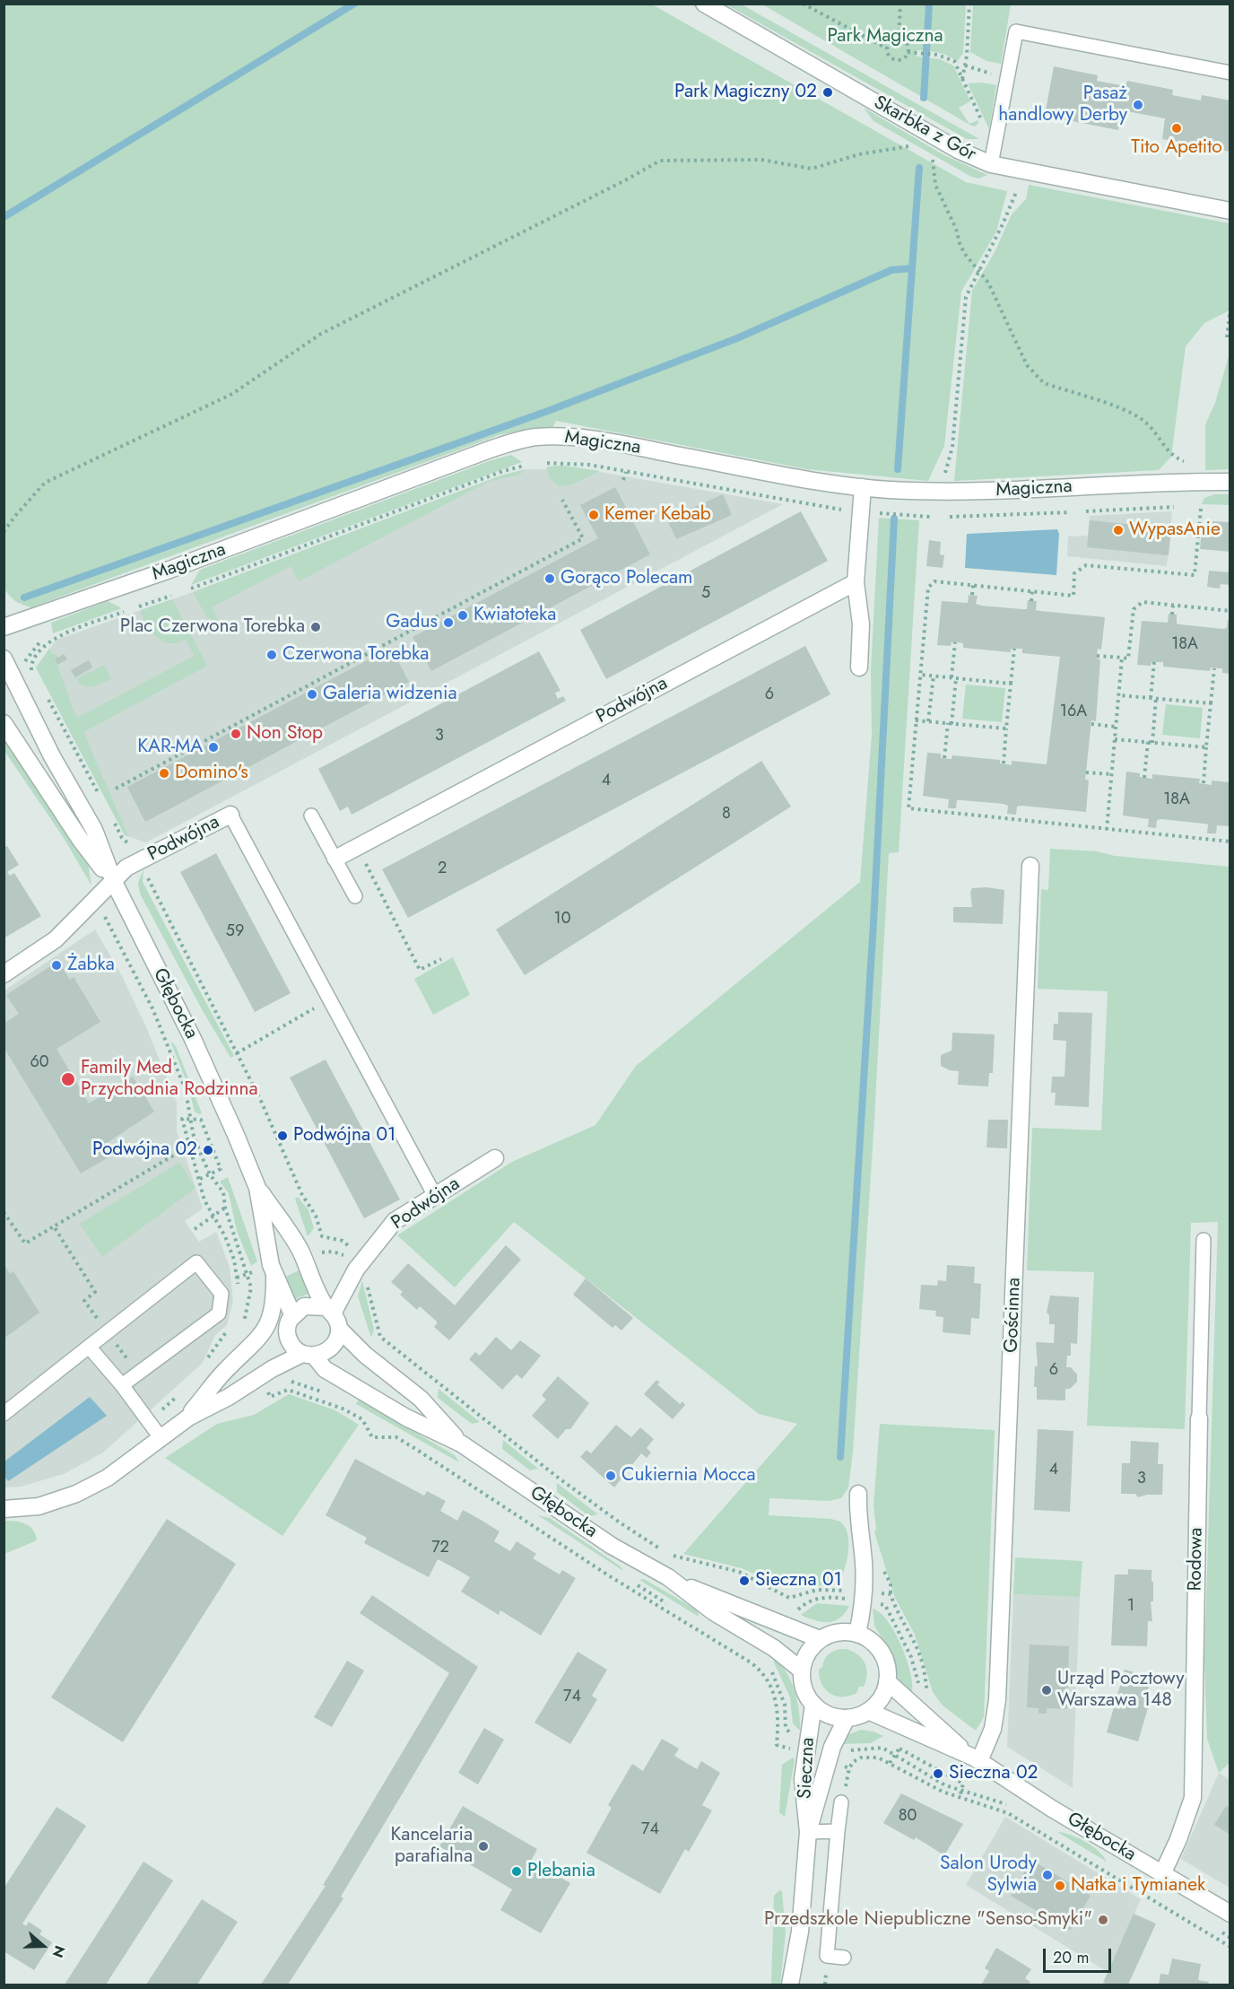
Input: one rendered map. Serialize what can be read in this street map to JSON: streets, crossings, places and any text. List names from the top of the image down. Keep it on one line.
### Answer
{"streets":{"street":["Skarbka z Gór","Magiczna","Podwójna","Głębocka","Gościnna","Rodowa","Sieczna"]},"crossings":[["Podwójna","Głębocka"],["Głębocka","Gościnna"],["Głębocka","Rodowa"],["Głębocka","Sieczna"]],"parks":["Park Magiczna"],"places":["Park Magiczny 02","Pasaż handlowy Derby","Tito Apetito","Kemer Kebab","WypasAnie","Gorąco Polecam","Kwiatoteka","Gadus","Plac Czerwona Torebka","Czerwona Torebka","Galeria widzenia","Non Stop","KAR-MA","Domino's","Żabka","Family Med Przychodnia Rodzinna","Podwójna 01","Podwójna 02","Cukiernia Mocca","Sieczna 01","Urząd Pocztowy Warszawa 148","Sieczna 02","Kancelaria parafialna","Plebania","Salon Urody Sylwia","Natka i Tymianek","Przedszkole Niepubliczne \"Senso-Smyki\""],"house_numbers":["5","18A","6","16A","3","4","18A","8","2","10","59","60","6","4","3","72","1","74","80","74"],"scale_bar":"20 m","north":"right"}
